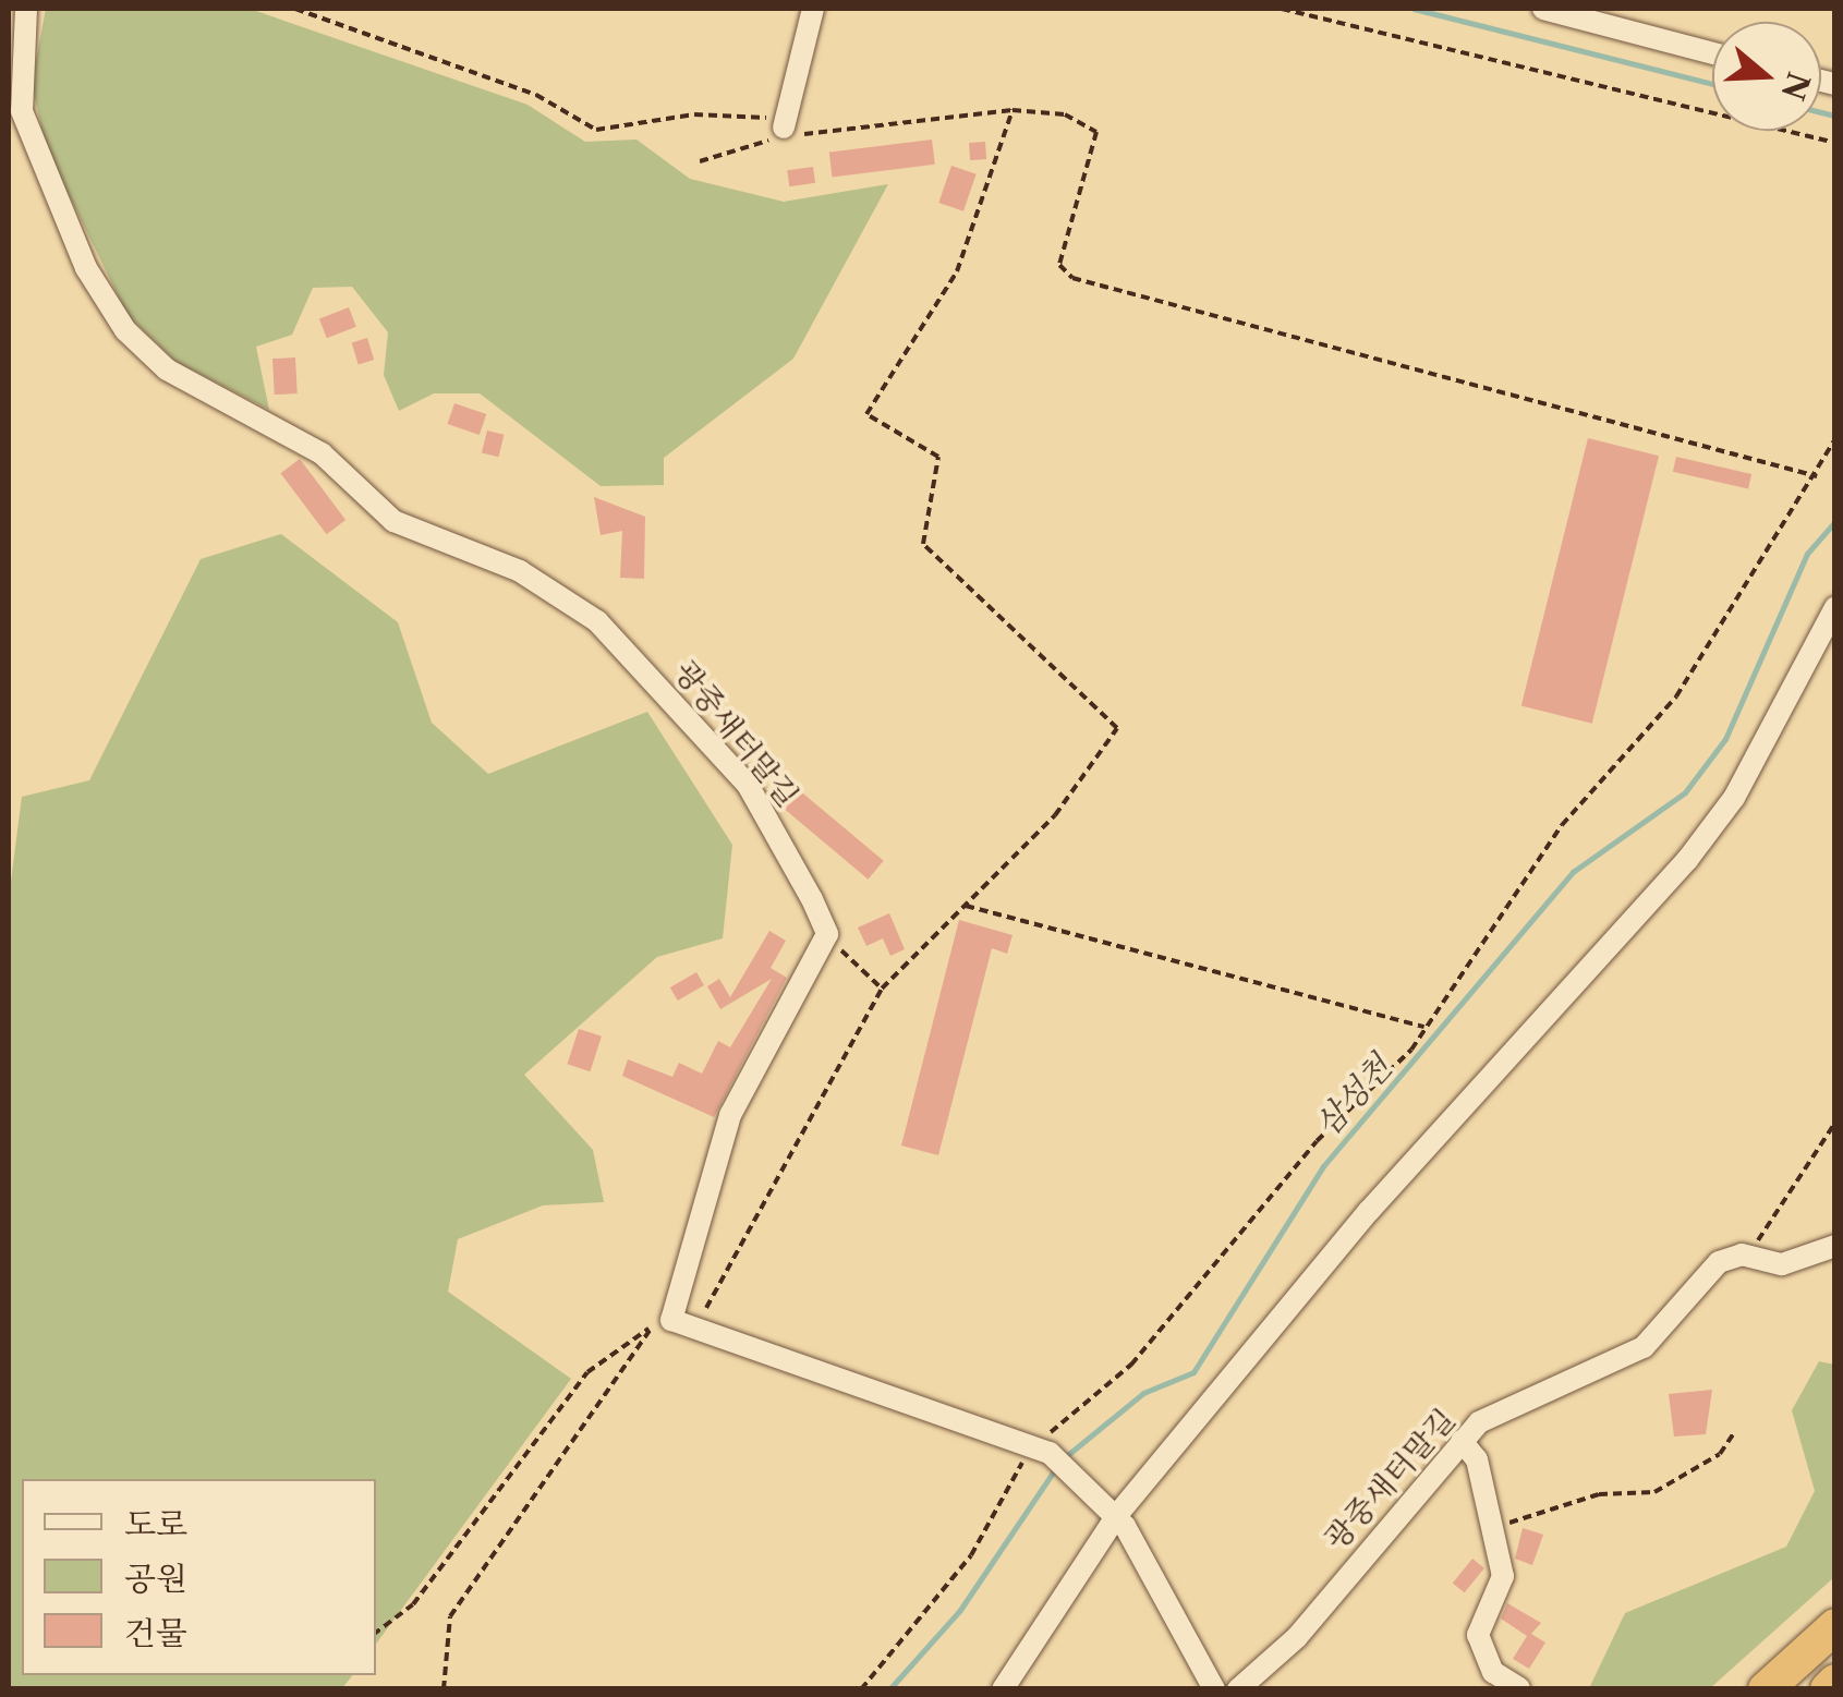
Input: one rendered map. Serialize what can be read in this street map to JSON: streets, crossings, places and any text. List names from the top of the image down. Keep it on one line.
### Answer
{"streets":{"street":["광중새터말길"]},"water":["삼성천"],"legend":["도로","공원","건물"],"north":"right"}
